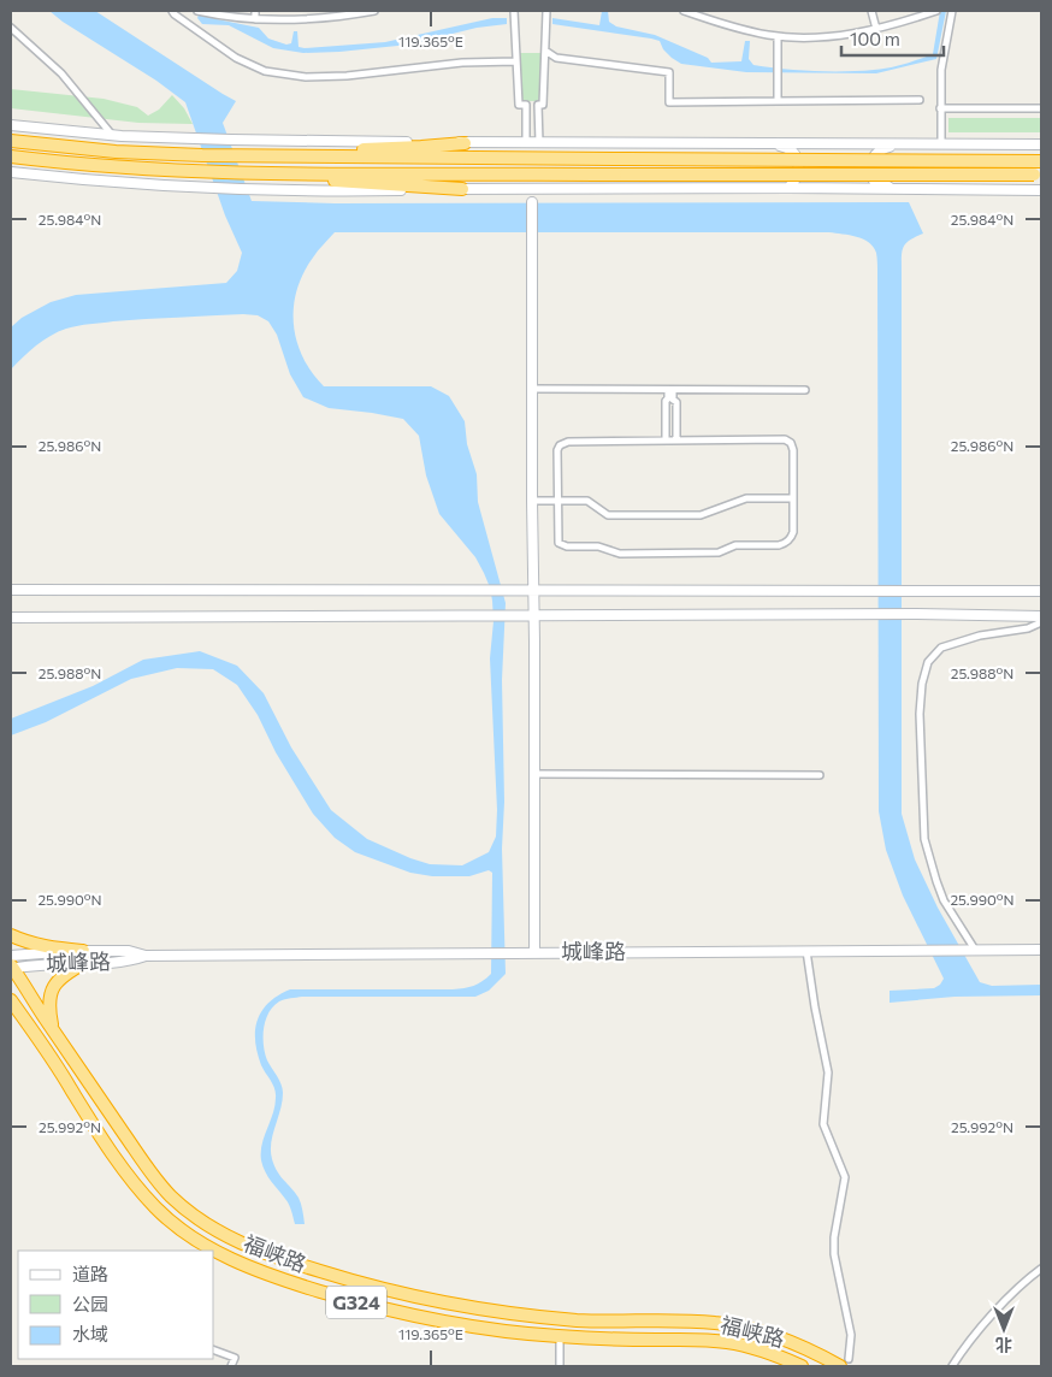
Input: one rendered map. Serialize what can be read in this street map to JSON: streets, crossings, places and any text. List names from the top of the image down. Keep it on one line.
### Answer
{"streets":{"highway":["福峡路","G324"],"main road":["城峰路"]},"crossings":[["城峰路","福峡路"]],"legend":["道路","公园","水域"],"scale_bar":"100 m","north":"bottom","coordinates":["119.365°E","25.984°N","25.986°N","25.988°N","25.990°N","25.992°N"]}
